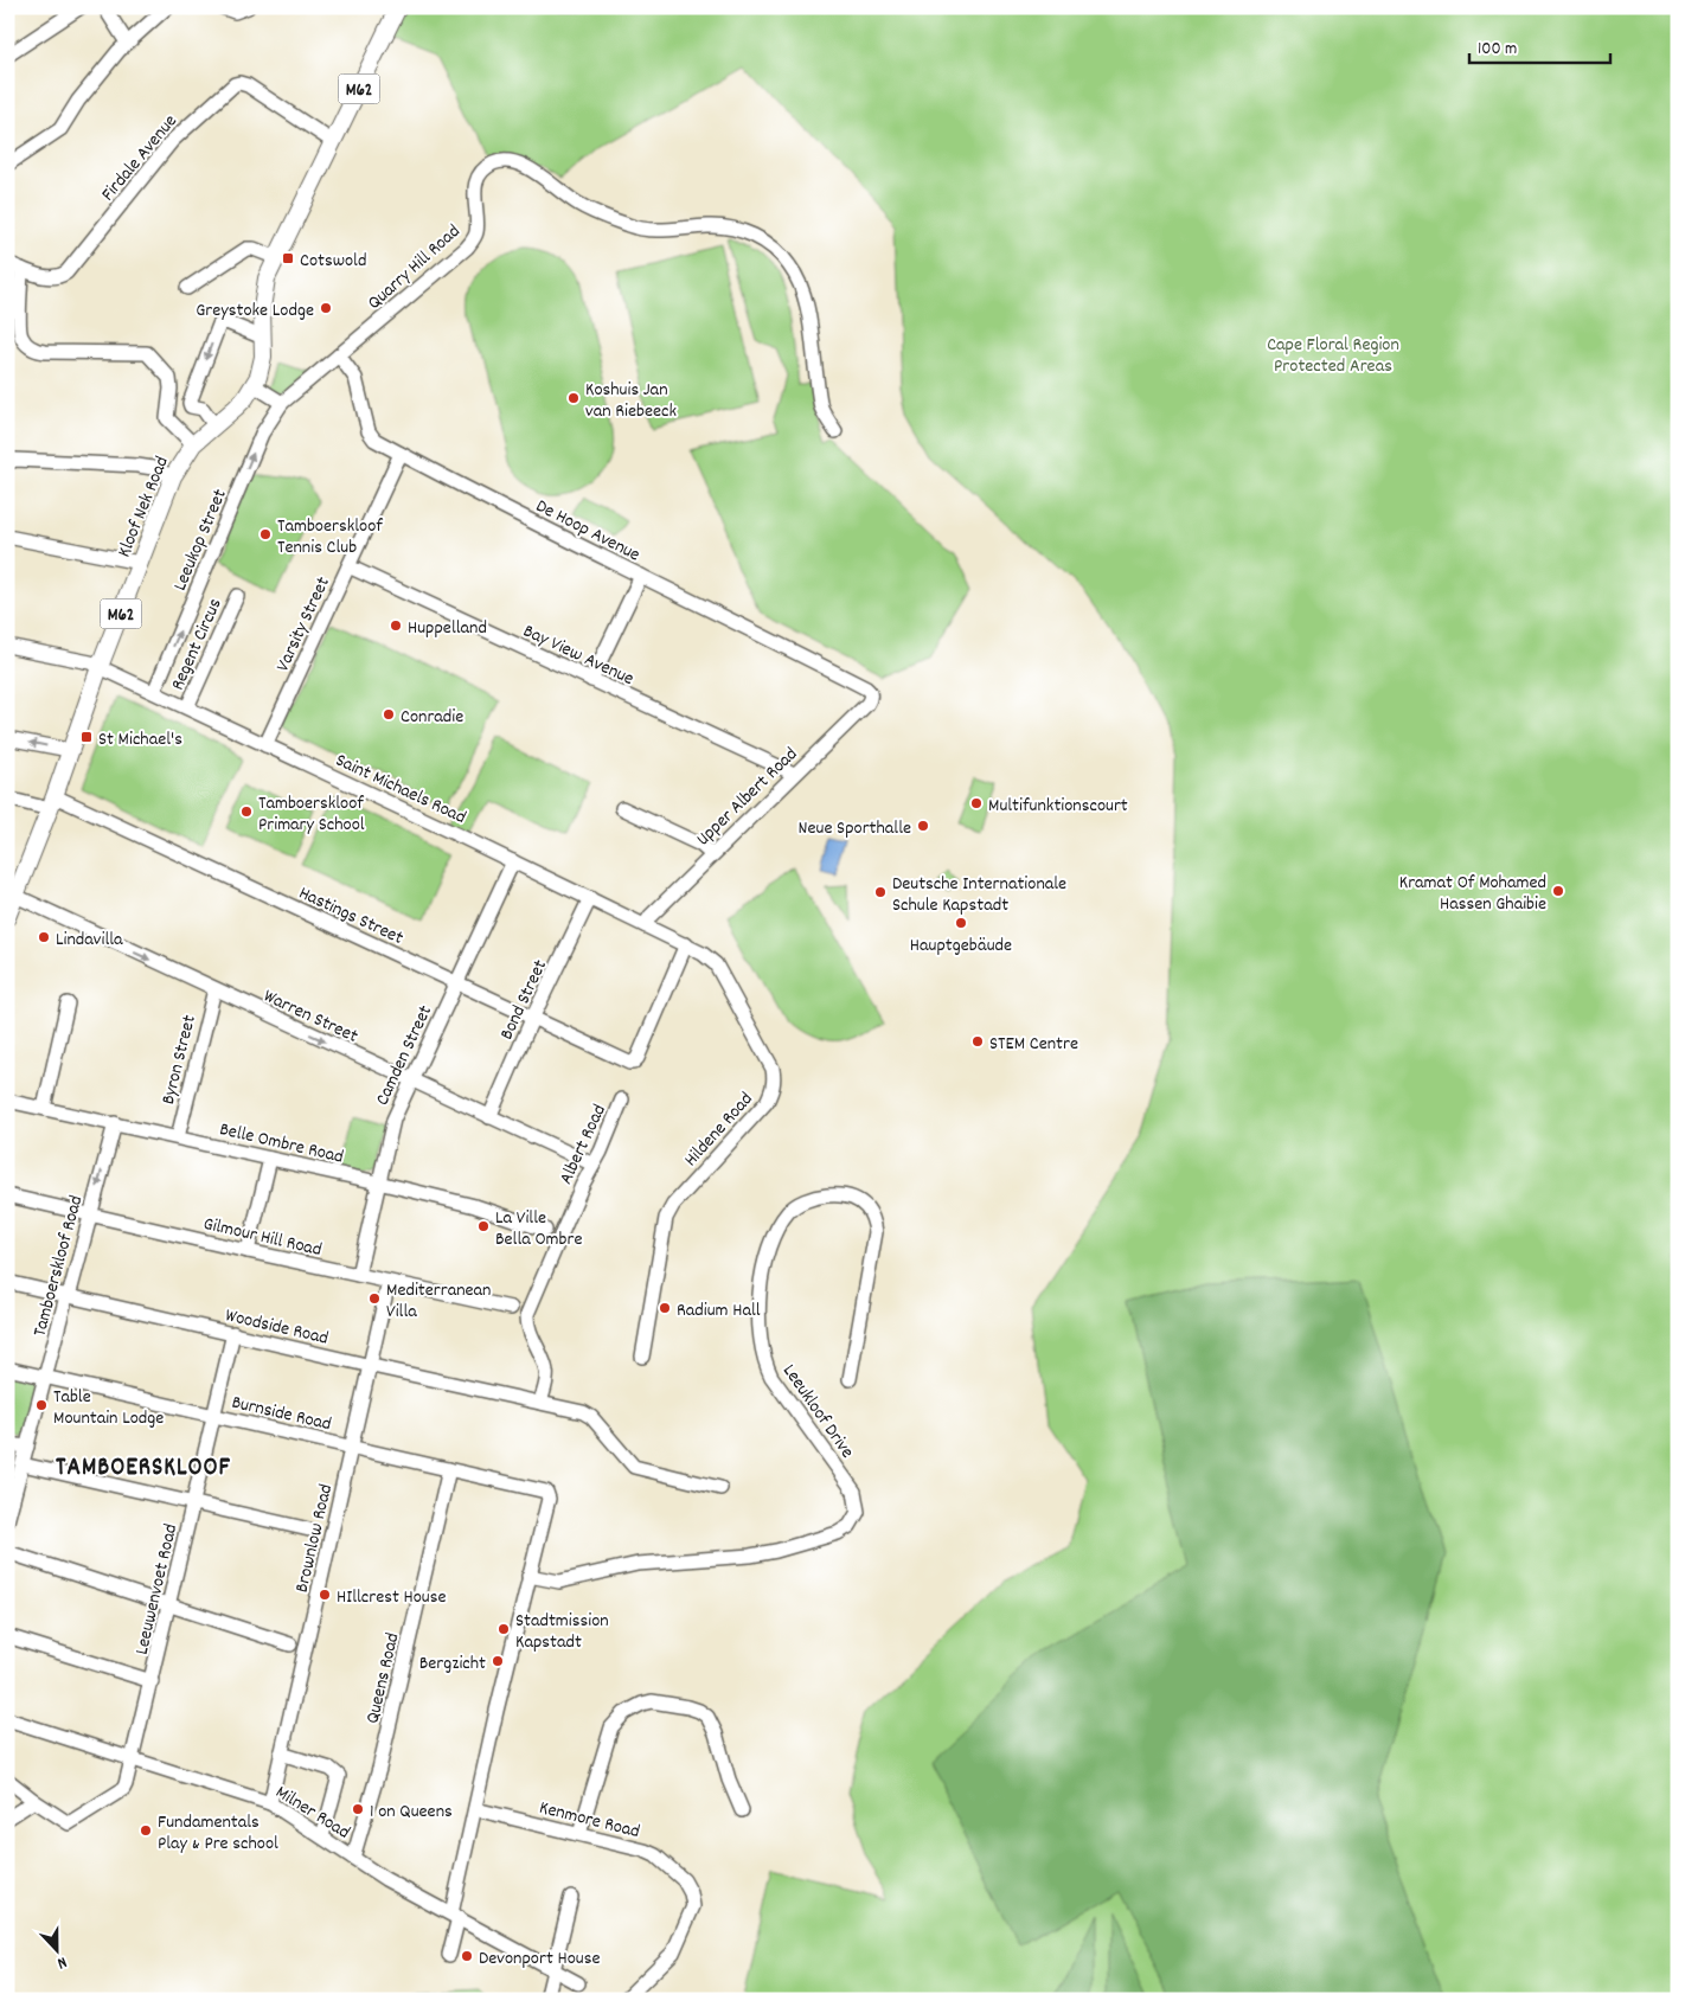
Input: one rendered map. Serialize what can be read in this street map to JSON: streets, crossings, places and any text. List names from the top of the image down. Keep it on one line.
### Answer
{"streets":{"main road":["M62","Kloof Nek Road"],"street":["Firdale Avenue","Quarry Hill Road","De Hoop Avenue","Leeukop Street","Varsity Street","Regent Circus","Bay View Avenue","Saint Michaels Road","Upper Albert Road","Hastings Street","Bond Street","Warren Street","Camden Street","Byron Street","Hildene Road","Belle Ombre Road","Albert Road","Gilmour Hill Road","Tamboerskloof Road","Woodside Road","Leeukloof Drive","Burnside Road","Brownlow Road","Leeuwenvoet Road","Queens Road","Milner Road","Kenmore Road"]},"crossings":[["Firdale Avenue","Kloof Nek Road"],["Quarry Hill Road","De Hoop Avenue"],["Quarry Hill Road","Leeukop Street"],["Kloof Nek Road","Saint Michaels Road"],["Kloof Nek Road","Hastings Street"],["Kloof Nek Road","Warren Street"],["De Hoop Avenue","Varsity Street"],["De Hoop Avenue","Upper Albert Road"],["Leeukop Street","Saint Michaels Road"],["Varsity Street","Bay View Avenue"],["Varsity Street","Saint Michaels Road"],["Regent Circus","Saint Michaels Road"],["Bay View Avenue","Upper Albert Road"],["Saint Michaels Road","Upper Albert Road"],["Saint Michaels Road","Hastings Street"],["Saint Michaels Road","Bond Street"],["Saint Michaels Road","Camden Street"],["Saint Michaels Road","Hildene Road"],["Hastings Street","Bond Street"],["Hastings Street","Camden Street"],["Hastings Street","Hildene Road"],["Bond Street","Warren Street"],["Warren Street","Camden Street"],["Warren Street","Byron Street"],["Warren Street","Albert Road"],["Camden Street","Belle Ombre Road"],["Camden Street","Gilmour Hill Road"],["Byron Street","Belle Ombre Road"],["Belle Ombre Road","Tamboerskloof Road"],["Albert Road","Woodside Road"],["Gilmour Hill Road","Tamboerskloof Road"],["Gilmour Hill Road","Brownlow Road"],["Tamboerskloof Road","Woodside Road"],["Tamboerskloof Road","Burnside Road"],["Woodside Road","Brownlow Road"],["Woodside Road","Leeuwenvoet Road"],["Leeukloof Drive","Burnside Road"],["Burnside Road","Brownlow Road"],["Burnside Road","Leeuwenvoet Road"],["Burnside Road","Queens Road"],["Brownlow Road","Milner Road"],["Leeuwenvoet Road","Milner Road"],["Queens Road","Milner Road"]],"one_way":["Leeukop Street","Warren Street"],"districts":["TAMBOERSKLOOF"],"parks":["Cape Floral Region Protected Areas"],"places":{"transit":["Cotswold","St Michael's"],"other":["Greystoke Lodge","Koshuis Jan van Riebeeck","Tamboerskloof Tennis Club","Huppelland","Conradie","Multifunktionscourt","Tamboerskloof Primary School","Neue Sporthalle","Kramat Of Mohamed Hassen Ghaibie","Deutsche Internationale Schule Kapstadt","Hauptgebäude","Lindavilla","STEM Centre","La Ville Bella Ombre","Mediterranean Villa","Radium Hall","Table Mountain Lodge","HIllcrest House","Stadtmission Kapstadt","Bergzicht","1 on Queens","Fundamentals Play & Pre school","Devonport House"]},"scale_bar":"100 m","north":"bottom"}
